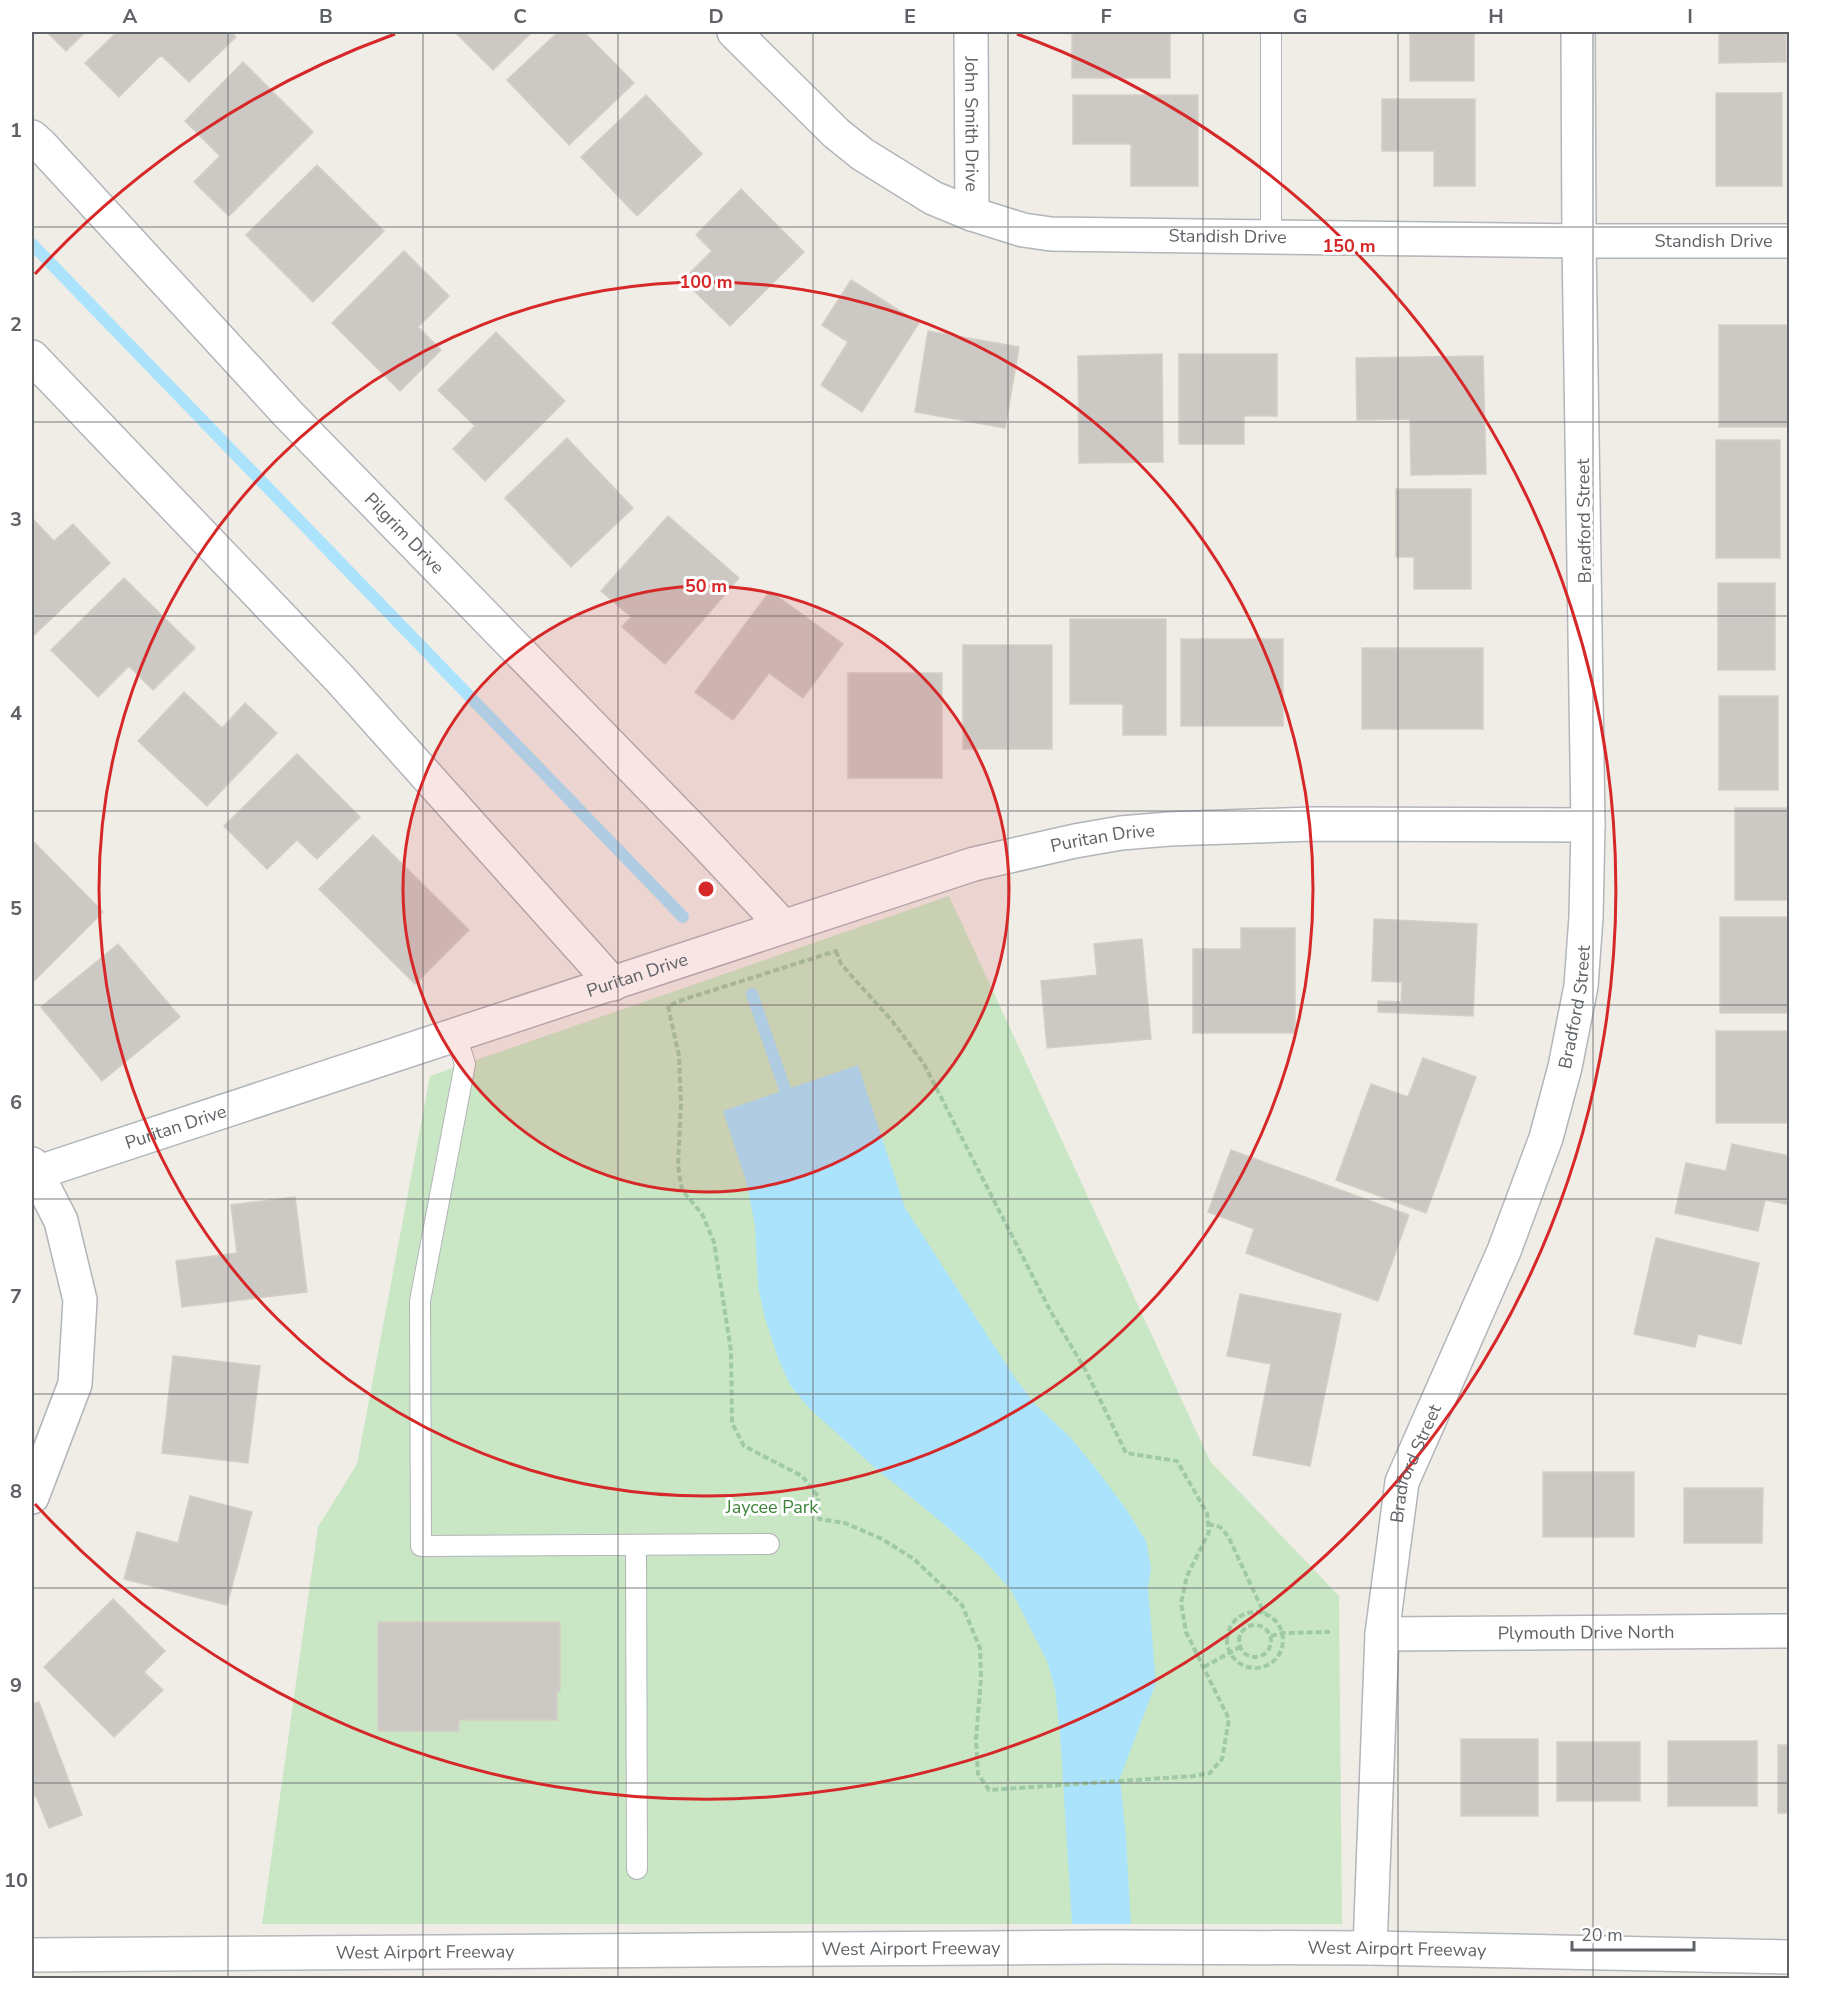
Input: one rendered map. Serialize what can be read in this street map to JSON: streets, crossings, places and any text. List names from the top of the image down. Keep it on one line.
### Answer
{"streets":{"street":["John Smith Drive","Standish Drive","Bradford Street","Pilgrim Drive","Puritan Drive","Plymouth Drive North","West Airport Freeway"]},"crossings":[["John Smith Drive","Standish Drive"],["Standish Drive","Bradford Street"],["Bradford Street","Puritan Drive"],["Bradford Street","Plymouth Drive North"],["Bradford Street","West Airport Freeway"],["Pilgrim Drive","Puritan Drive"]],"parks":["Jaycee Park"],"scale_bar":"20 m","grid":{"columns":["A","B","C","D","E","F","G","H","I"],"rows":["1","2","3","4","5","6","7","8","9","10"]},"rings":["150 m","100 m","50 m"]}
